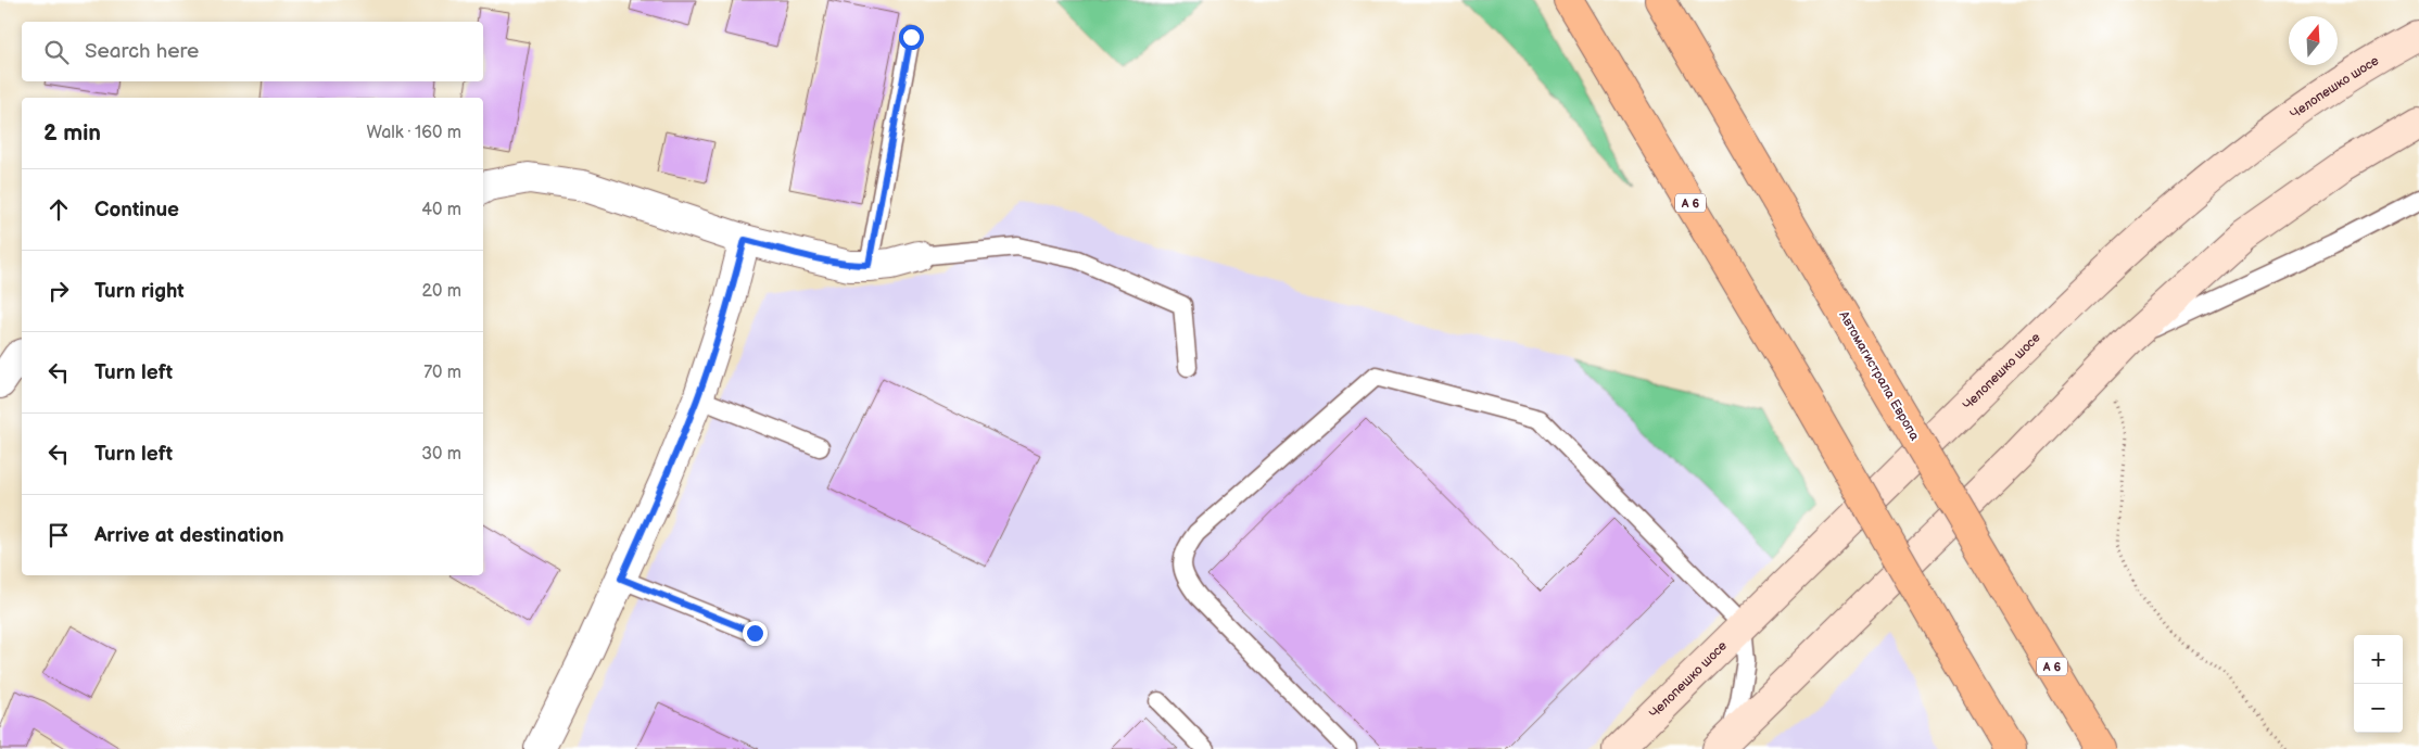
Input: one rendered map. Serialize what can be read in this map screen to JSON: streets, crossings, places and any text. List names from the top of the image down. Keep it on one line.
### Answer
{"streets":{"highway":["A 6","Автомагистрала Европа"],"main road":["Челопешко шосе"]},"north":"top","page":{"search":"Search here","heading":["2 min","Walk · 160 m"],"list":[["Continue","40 m"],["Turn right","20 m"],["Turn left","70 m"],["Turn left","30 m"],"Arrive at destination"],"map_buttons":["+","−"]}}
